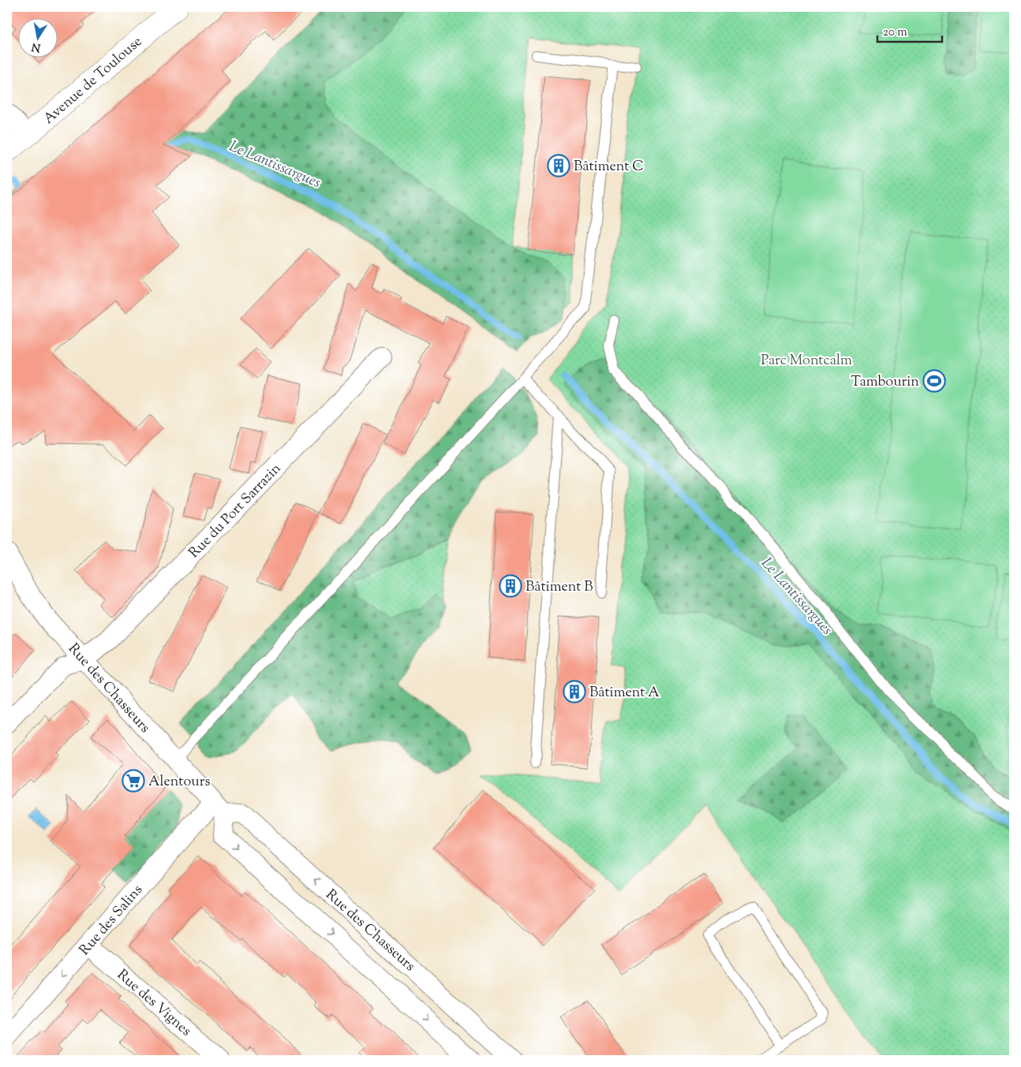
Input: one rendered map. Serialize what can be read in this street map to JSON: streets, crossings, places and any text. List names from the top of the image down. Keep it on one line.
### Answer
{"streets":{"main road":["Avenue de Toulouse"],"street":["Rue du Port Sarrazin","Rue des Chasseurs","Rue des Salins","Rue des Vignes"]},"crossings":[["Rue du Port Sarrazin","Rue des Chasseurs"],["Rue des Chasseurs","Rue des Salins"],["Rue des Salins","Rue des Vignes"]],"one_way":["Rue des Salins"],"water":["Le Lantissargues"],"parks":["Parc Montcalm"],"places":{"building":["Bâtiment C","Bâtiment B","Bâtiment A"],"sports":["Tambourin"],"supermarket":["Alentours"]},"scale_bar":"20 m","north":"bottom"}
